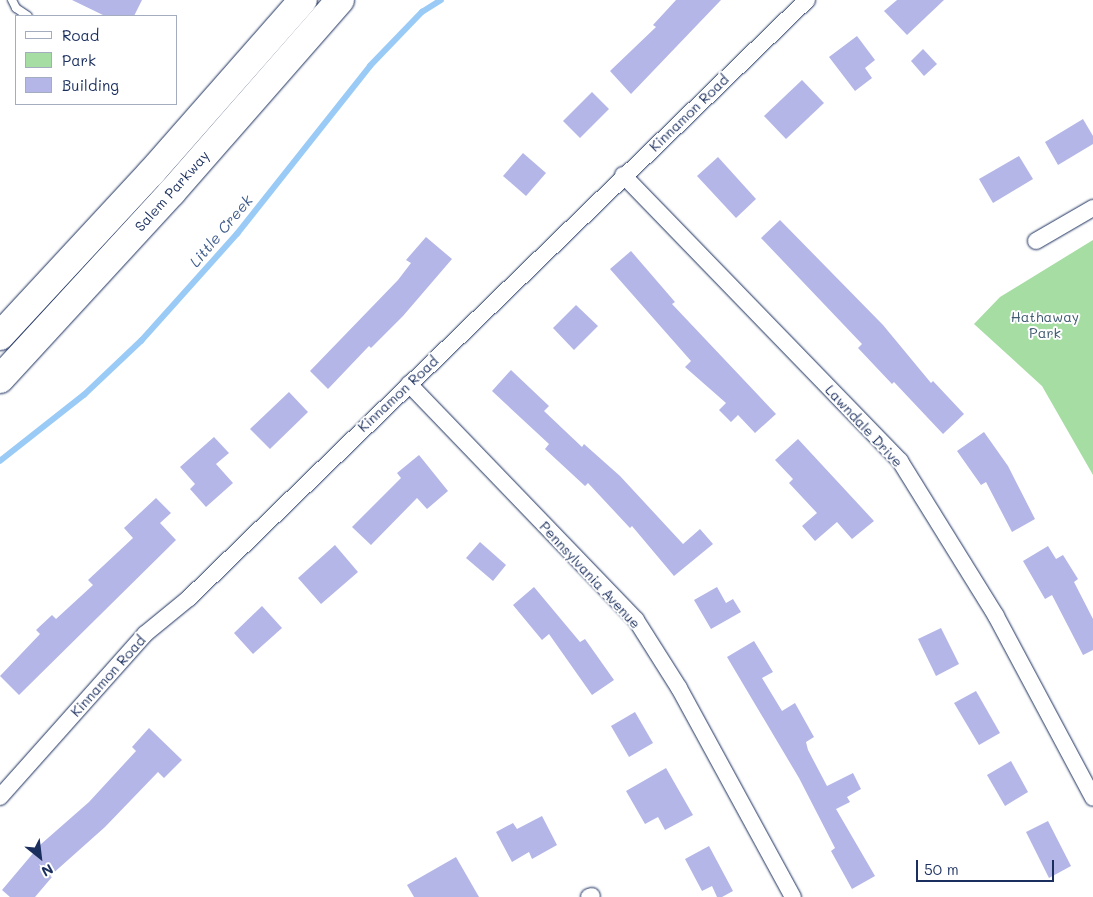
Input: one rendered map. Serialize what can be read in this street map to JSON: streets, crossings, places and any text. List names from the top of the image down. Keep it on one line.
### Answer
{"streets":{"highway":["Salem Parkway"],"street":["Kinnamon Road","Lawndale Drive","Pennsylvania Avenue"]},"crossings":[["Kinnamon Road","Lawndale Drive"],["Kinnamon Road","Pennsylvania Avenue"]],"water":["Little Creek"],"parks":["Hathaway Park"],"legend":["Road","Park","Building"],"scale_bar":"50 m","north":"bottom right"}
